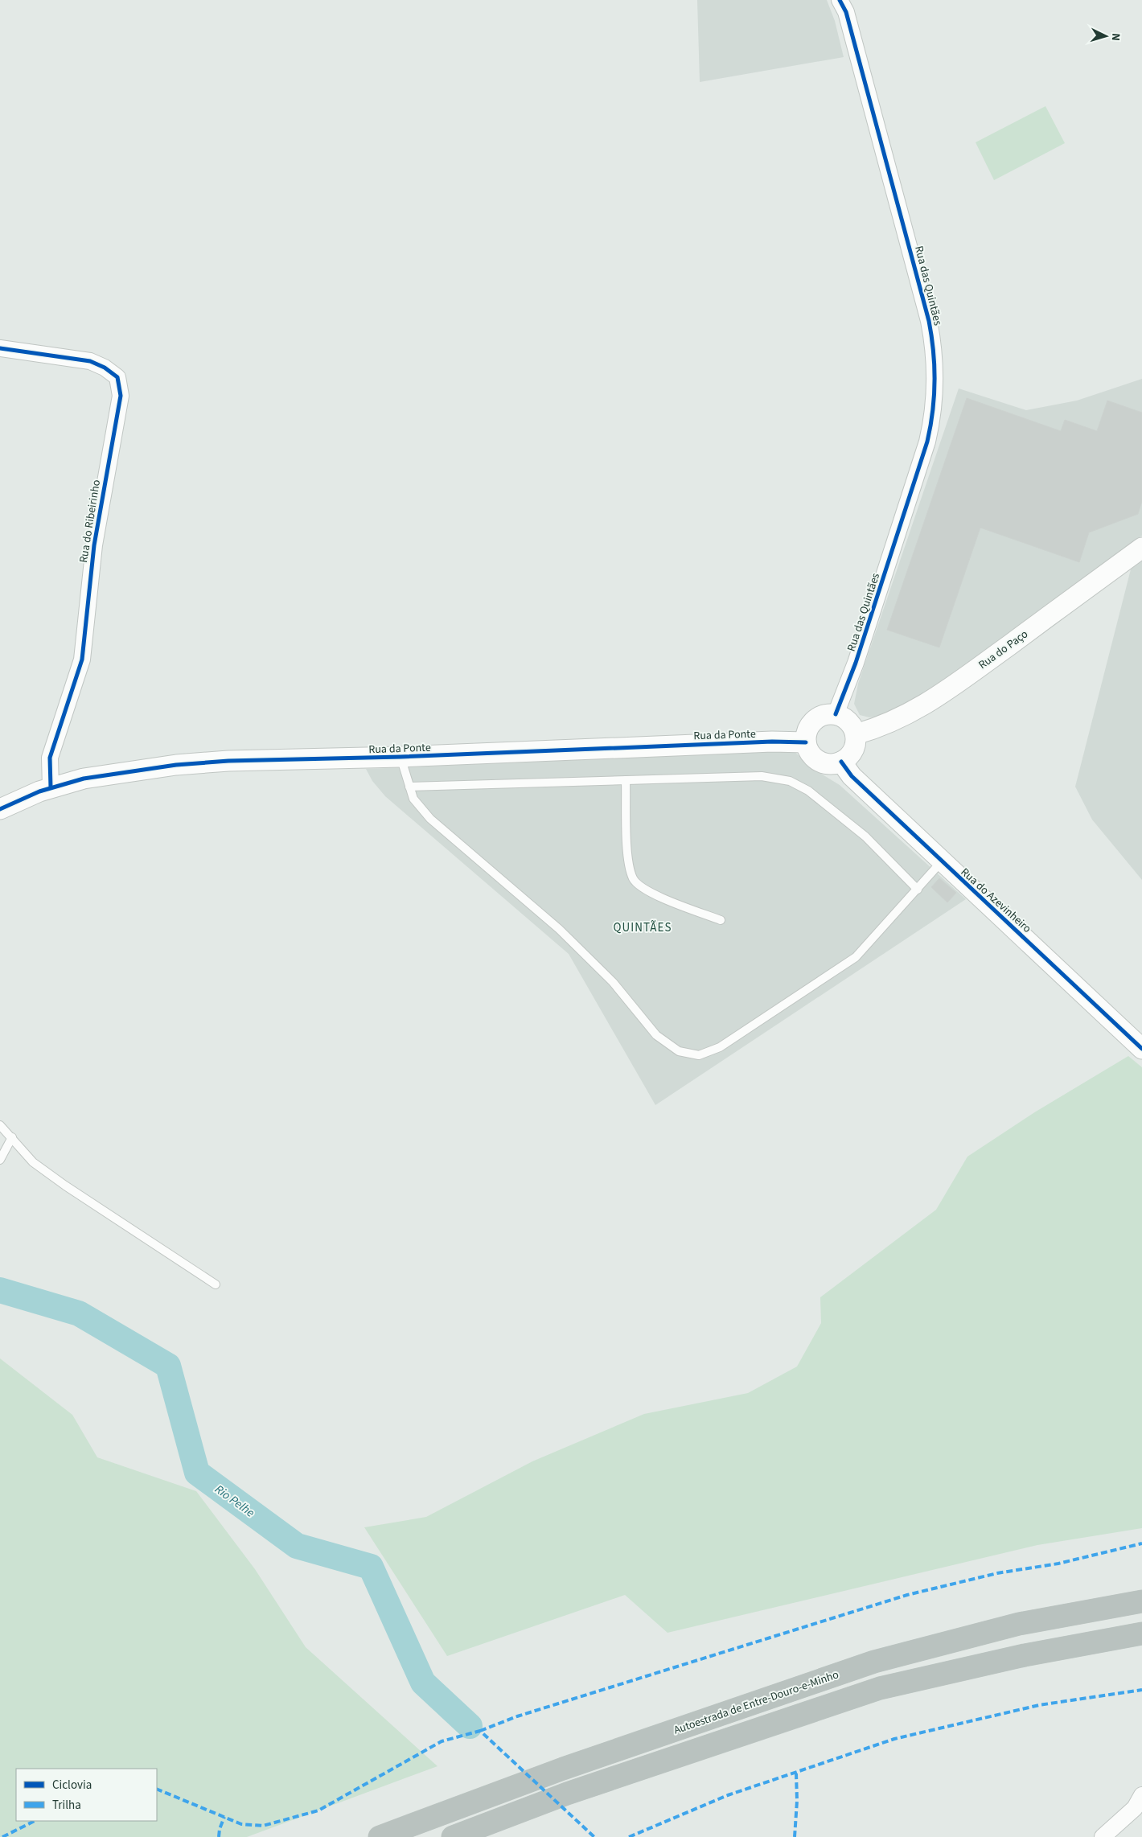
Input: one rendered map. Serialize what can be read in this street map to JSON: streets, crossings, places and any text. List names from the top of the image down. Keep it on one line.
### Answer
{"streets":{"highway":["Autoestrada de Entre-Douro-e-Minho"],"street":["Rua das Quintães","Rua do Ribeirinho","Rua do Paço","Rua da Ponte","Rua do Azevinheiro"]},"crossings":[["Rua das Quintães","Rua do Paço"],["Rua das Quintães","Rua da Ponte"],["Rua das Quintães","Rua do Azevinheiro"],["Rua do Ribeirinho","Rua da Ponte"],["Rua do Paço","Rua da Ponte"],["Rua do Paço","Rua do Azevinheiro"],["Rua da Ponte","Rua do Azevinheiro"]],"districts":["QUINTÃES"],"water":["Rio Pelhe"],"legend":["Ciclovia","Trilha"],"north":"right"}
